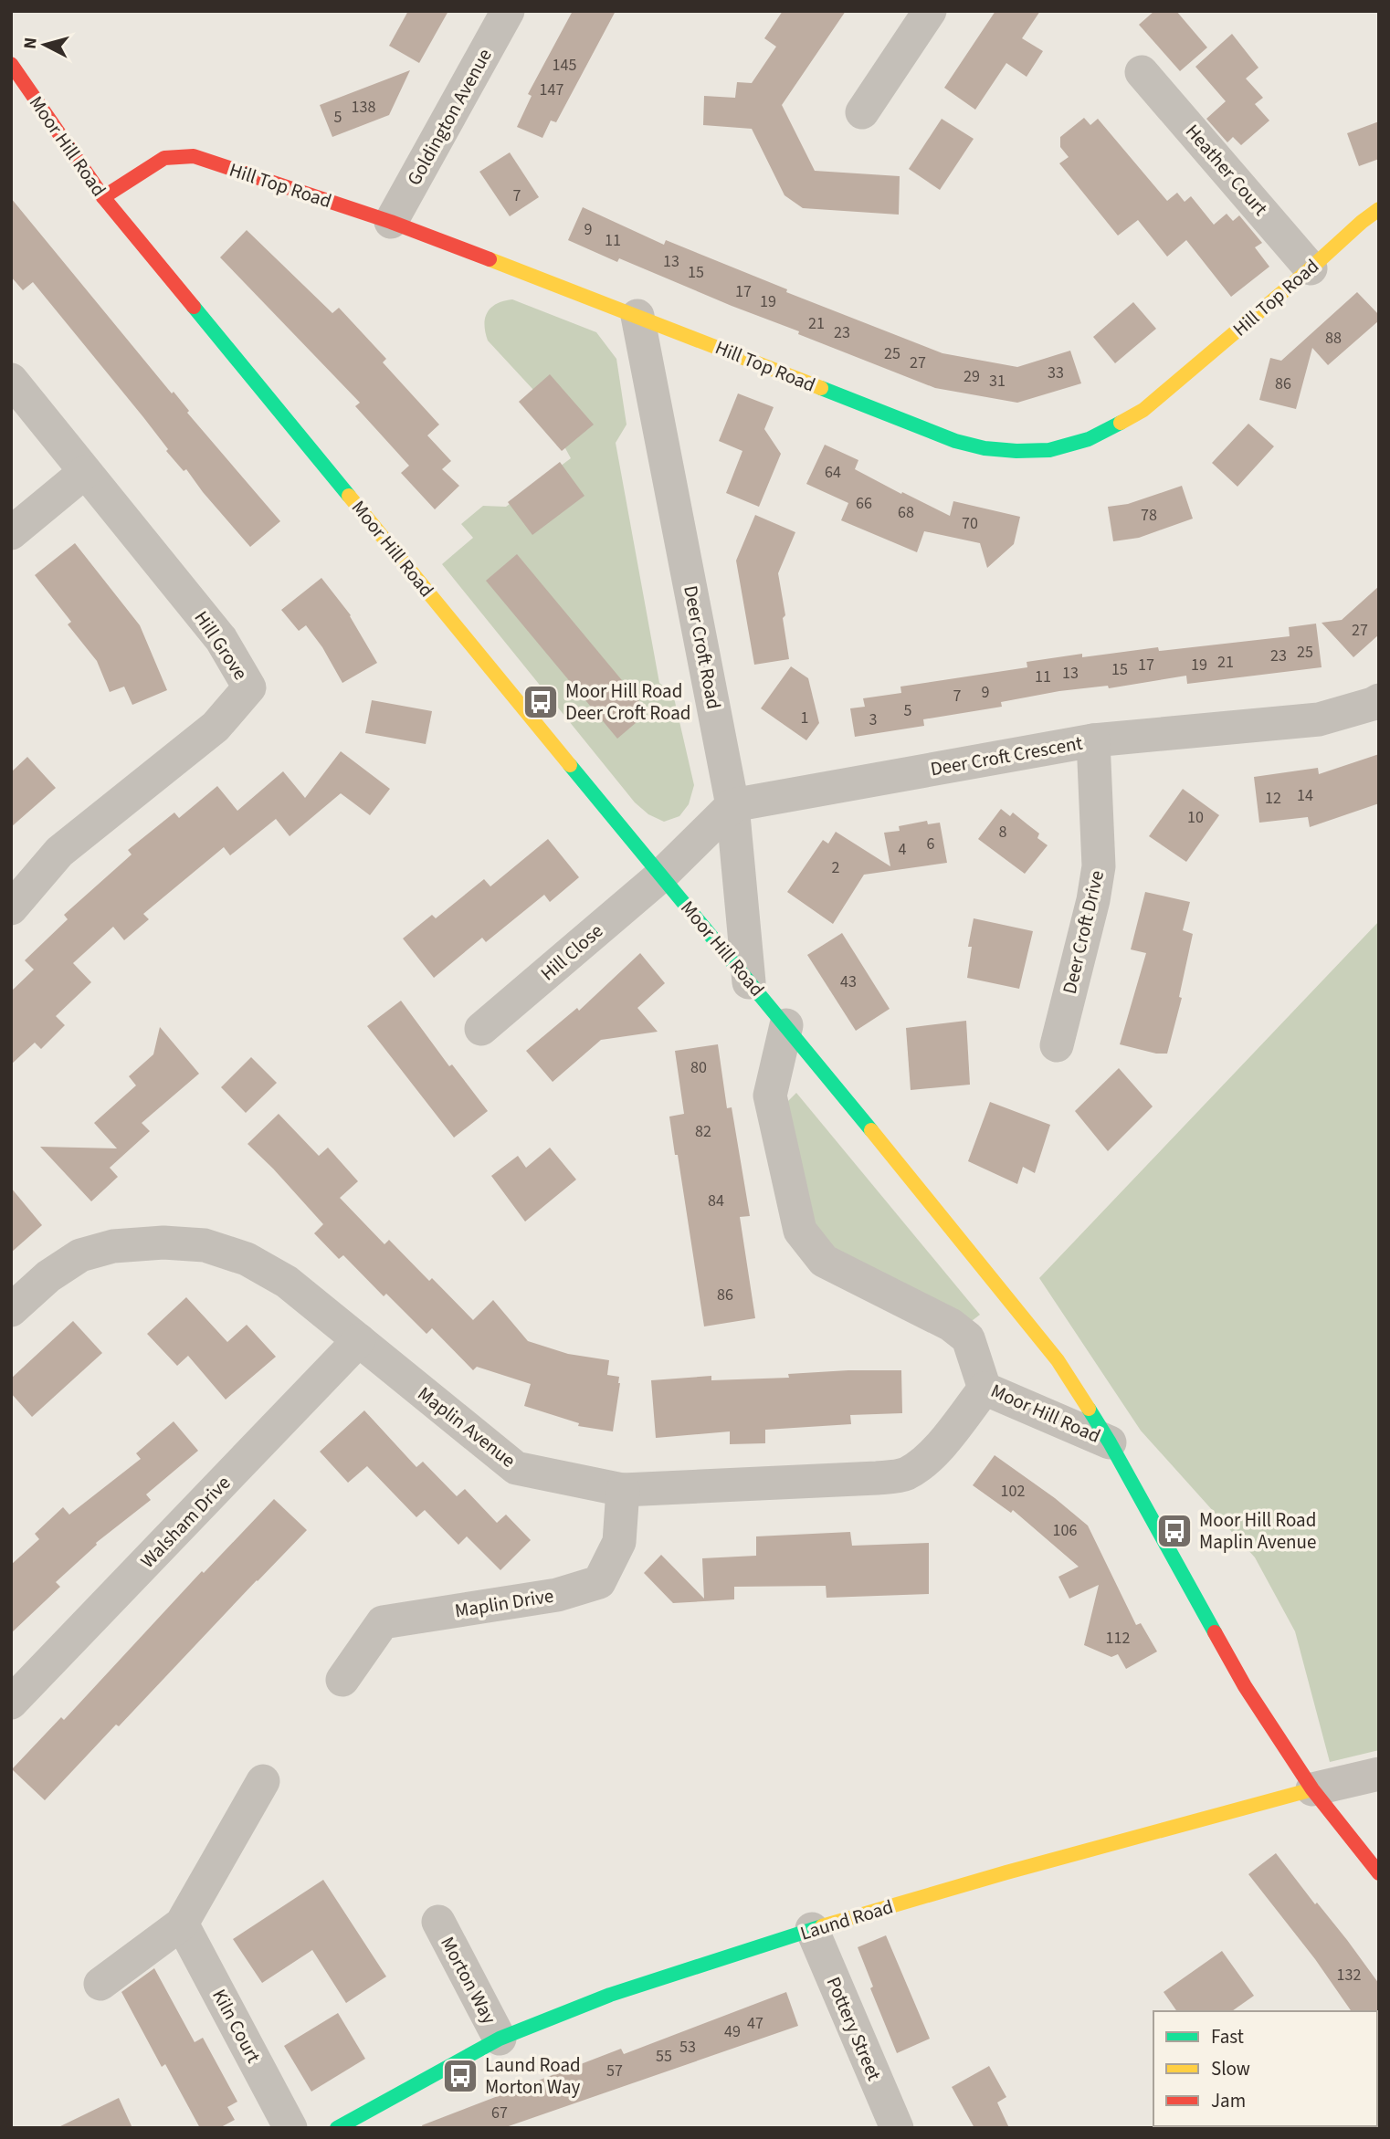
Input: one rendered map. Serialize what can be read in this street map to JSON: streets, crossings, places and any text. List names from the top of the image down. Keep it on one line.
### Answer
{"streets":{"street":["Goldington Avenue","Moor Hill Road","Heather Court","Hill Top Road","Hill Grove","Deer Croft Road","Deer Croft Crescent","Deer Croft Drive","Hill Close","Maplin Avenue","Walsham Drive","Maplin Drive","Laund Road","Morton Way","Kiln Court","Pottery Street"]},"crossings":[["Goldington Avenue","Hill Top Road"],["Moor Hill Road","Hill Top Road"],["Moor Hill Road","Deer Croft Road"],["Moor Hill Road","Hill Close"],["Moor Hill Road","Maplin Avenue"],["Moor Hill Road","Laund Road"],["Heather Court","Hill Top Road"],["Hill Top Road","Deer Croft Road"],["Deer Croft Road","Deer Croft Crescent"],["Deer Croft Crescent","Deer Croft Drive"],["Maplin Avenue","Walsham Drive"],["Maplin Avenue","Maplin Drive"],["Laund Road","Morton Way"],["Laund Road","Pottery Street"]],"places":{"bus stop":["Moor Hill Road Deer Croft Road","Moor Hill Road Maplin Avenue","Laund Road Morton Way"]},"house_numbers":["145","147","138","5","7","9","11","13","15","17","19","21","23","88","25","27","33","29","31","86","64","66","68","78","70","27","25","23","21","17","19","15","13","11","9","7","5","1","3","14","12","10","8","6","4","2","43","80","82","84","86","102","106","112","132","47","49","53","55","57","67"],"legend":["Fast","Slow","Jam"],"north":"left"}
